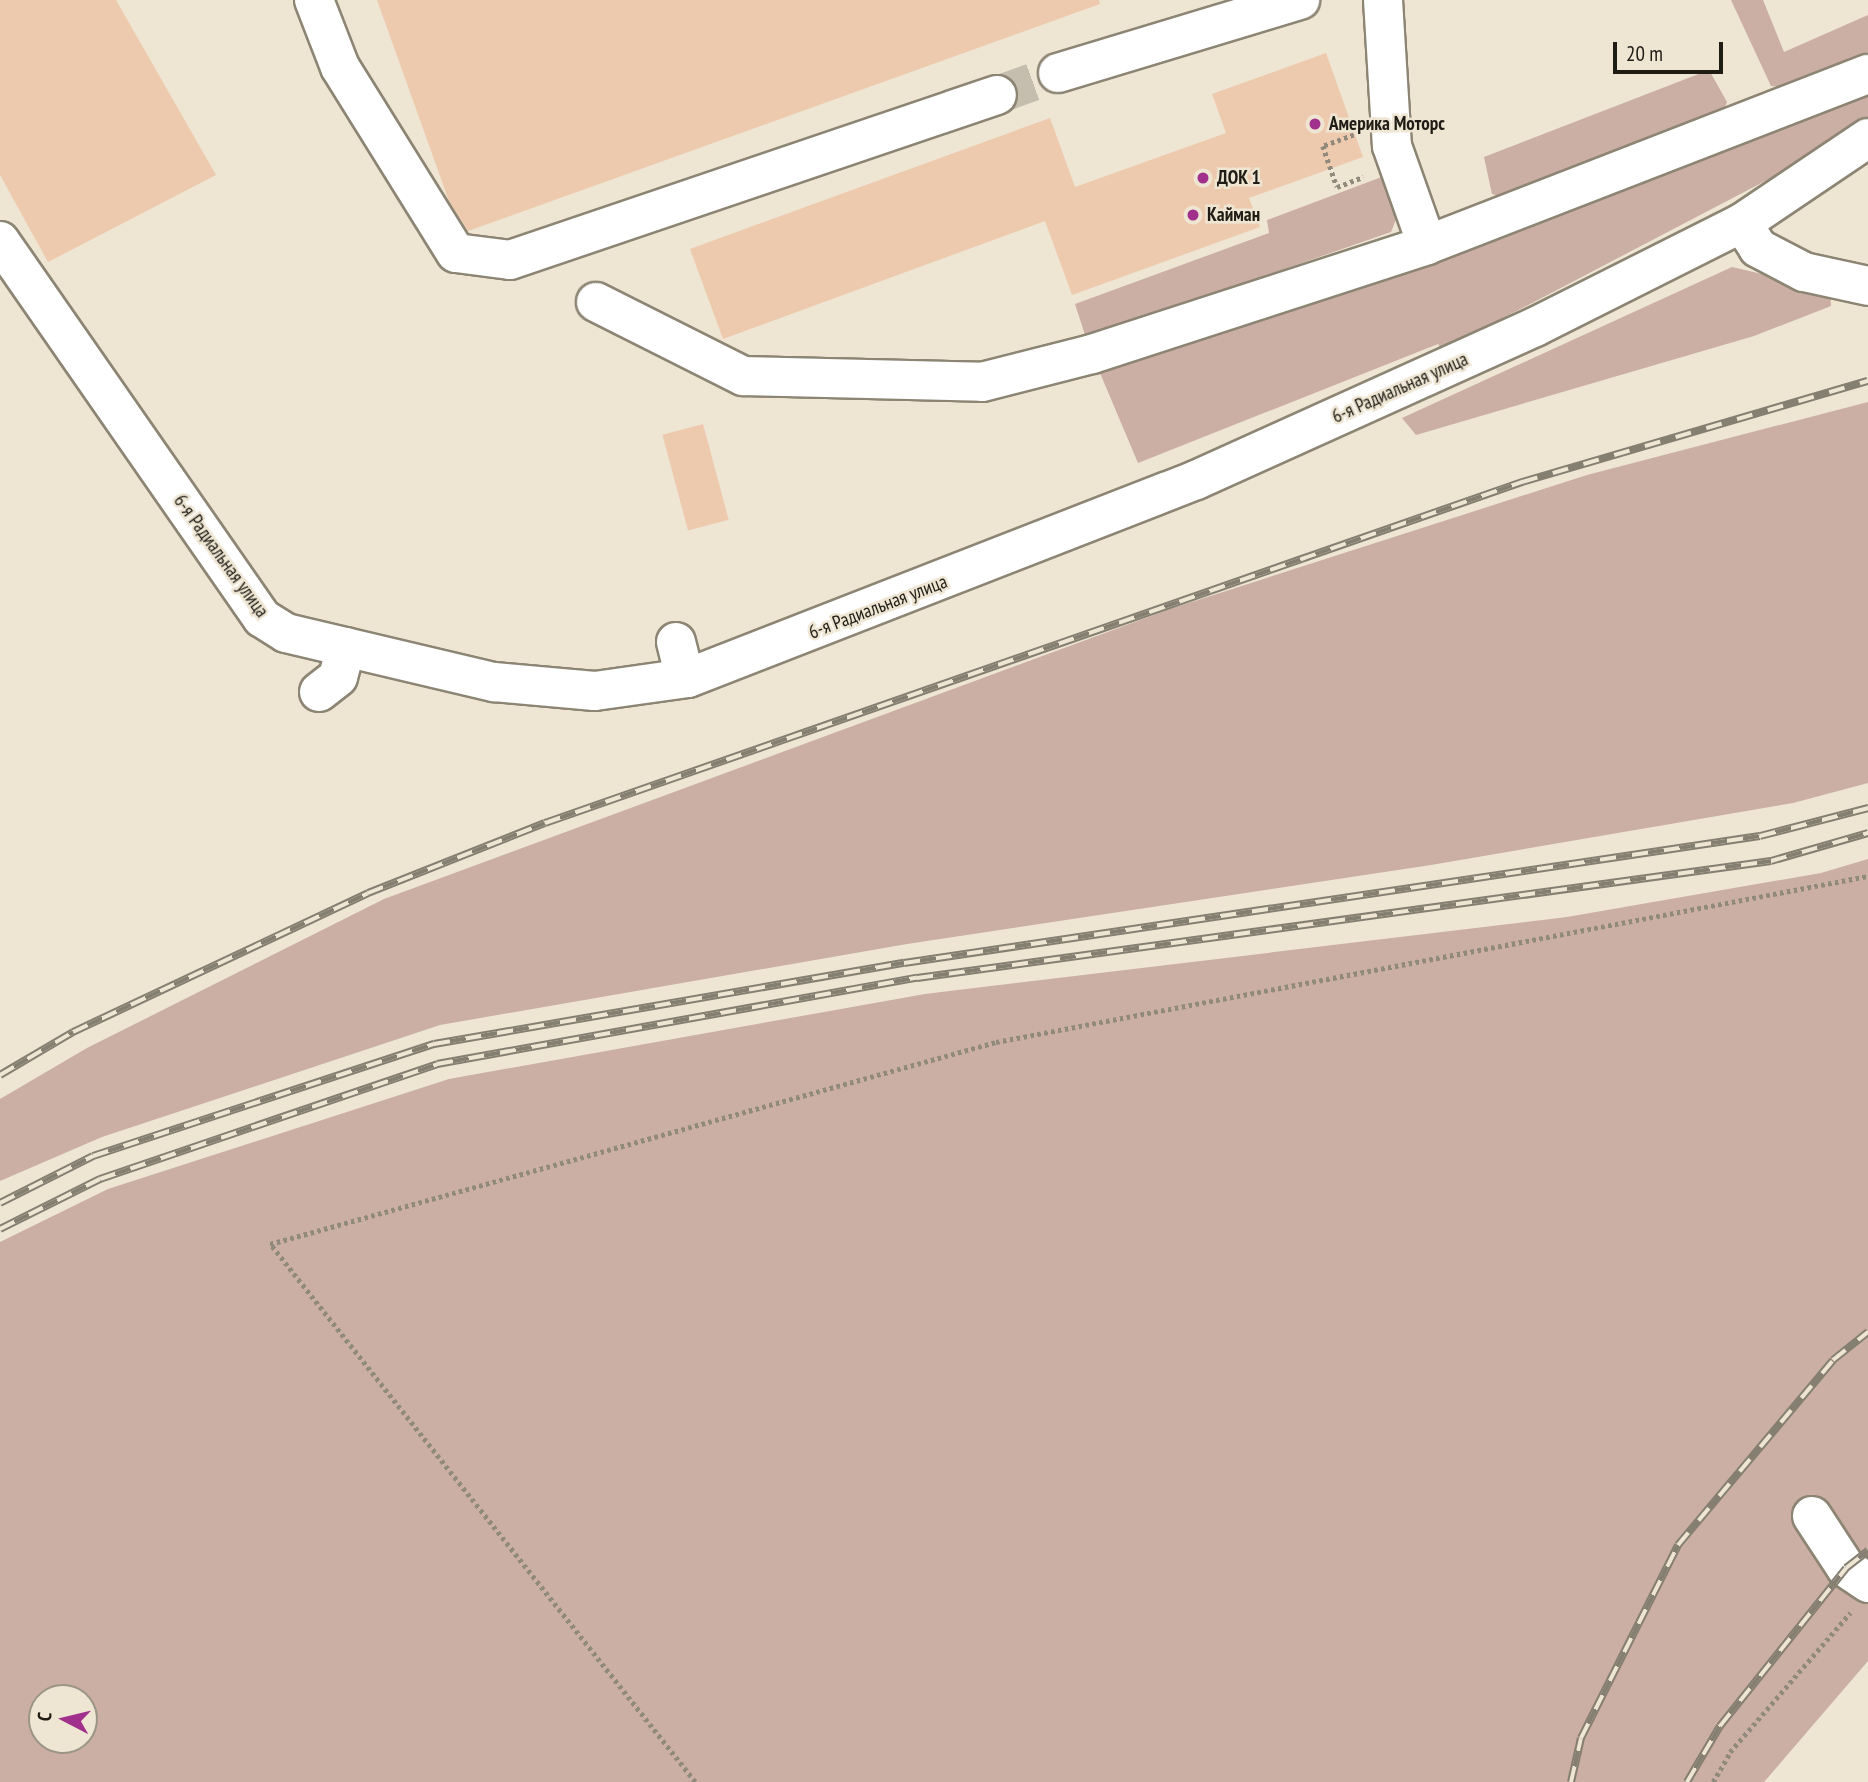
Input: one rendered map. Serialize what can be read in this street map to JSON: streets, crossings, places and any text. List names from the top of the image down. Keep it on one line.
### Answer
{"streets":{"street":["6-я Радиальная улица"]},"places":["Америка Моторс","ДОК 1","Кайман"],"scale_bar":"20 m","north":"left"}
